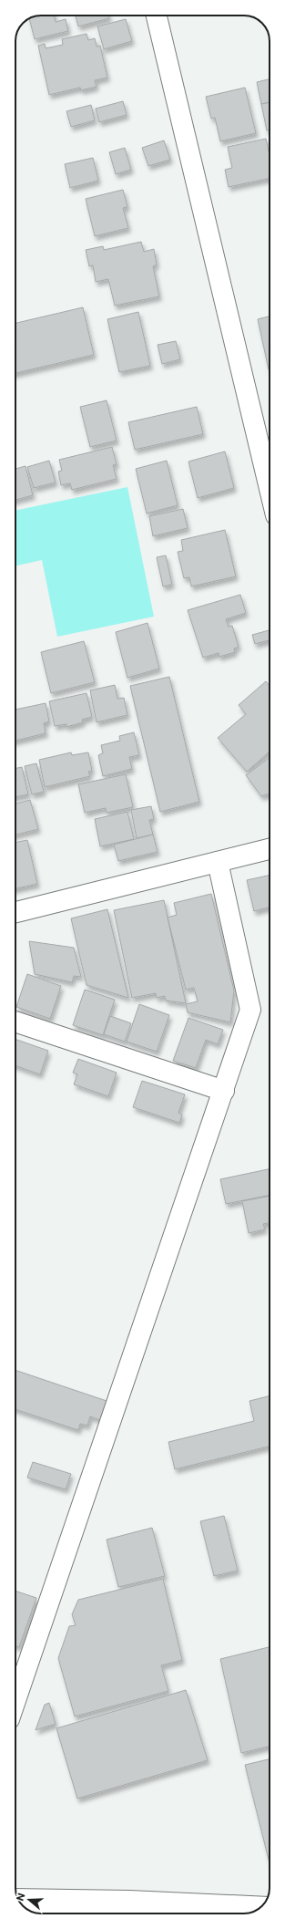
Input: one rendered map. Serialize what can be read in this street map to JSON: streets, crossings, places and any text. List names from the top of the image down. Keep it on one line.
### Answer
{"north":"left"}
